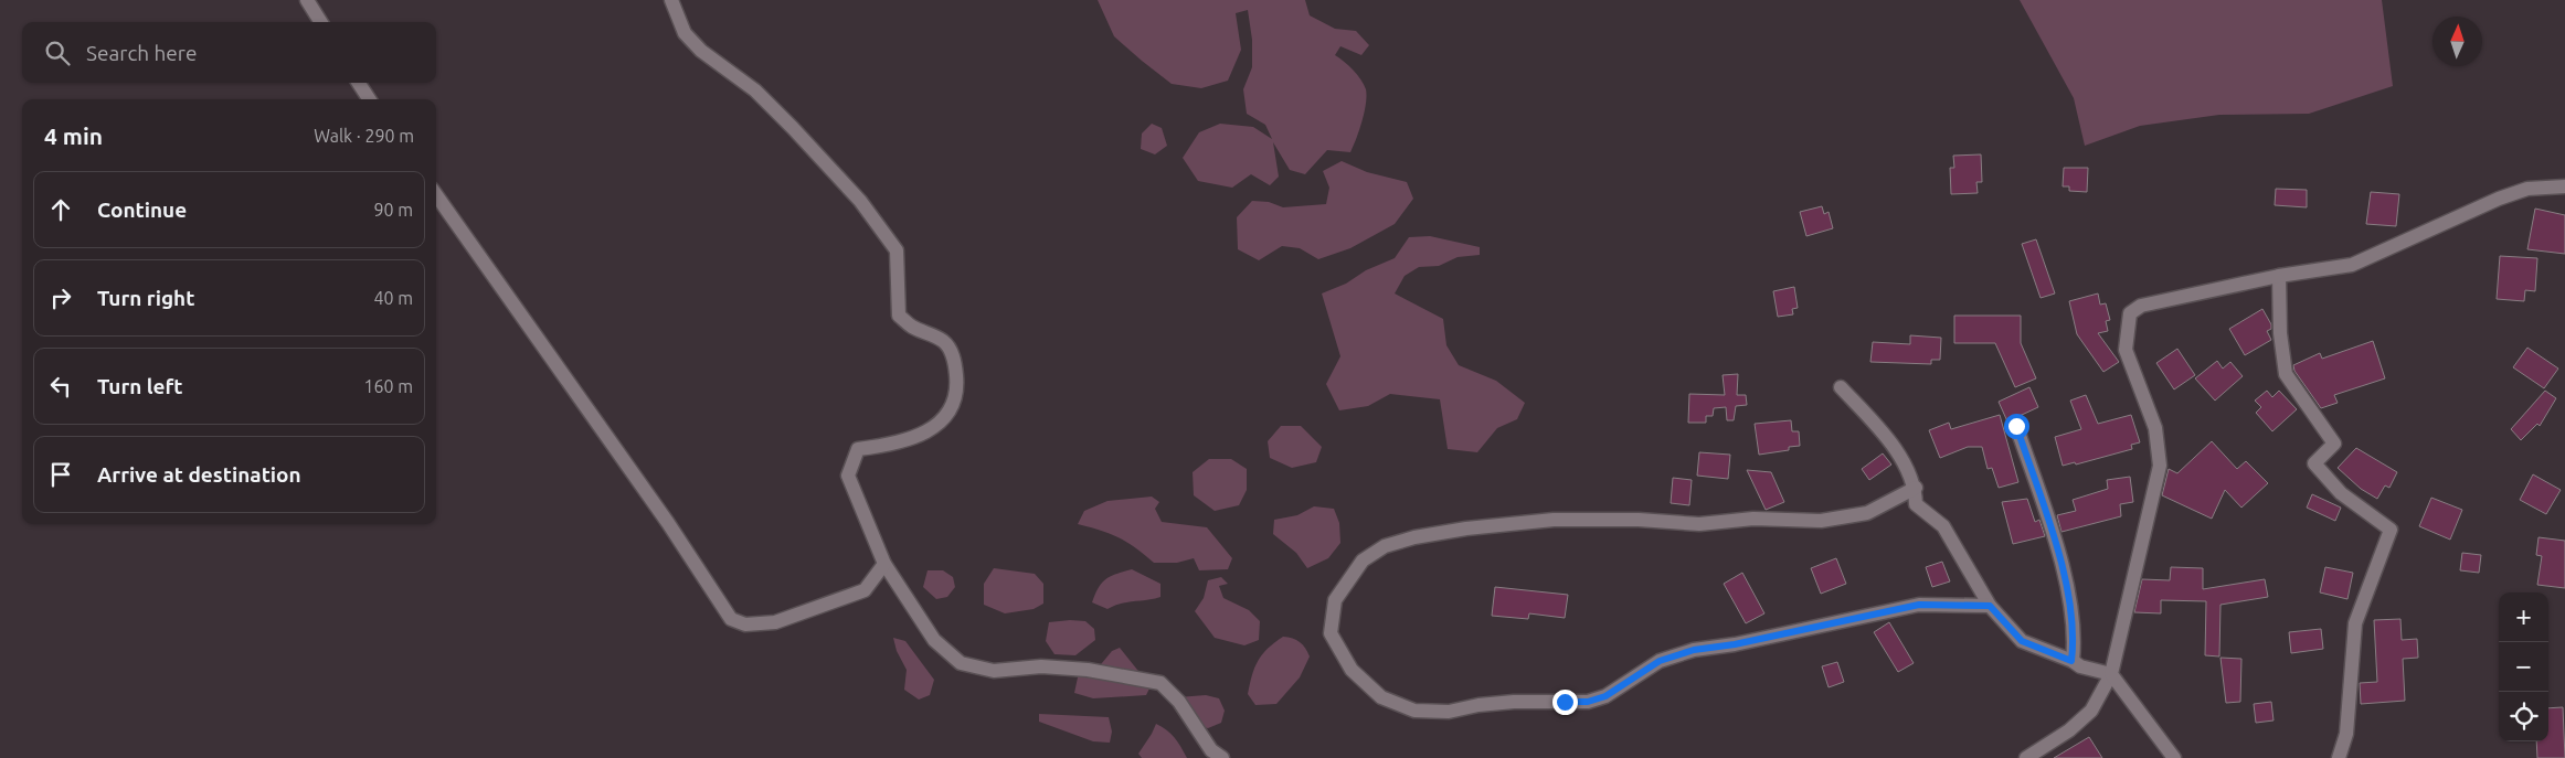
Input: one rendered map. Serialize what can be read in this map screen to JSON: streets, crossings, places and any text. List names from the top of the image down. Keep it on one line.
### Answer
{"north":"top","page":{"search":"Search here","heading":["4 min","Walk · 290 m"],"list":[["Continue","90 m"],["Turn right","40 m"],["Turn left","160 m"],"Arrive at destination"],"map_buttons":["+","−"]}}
